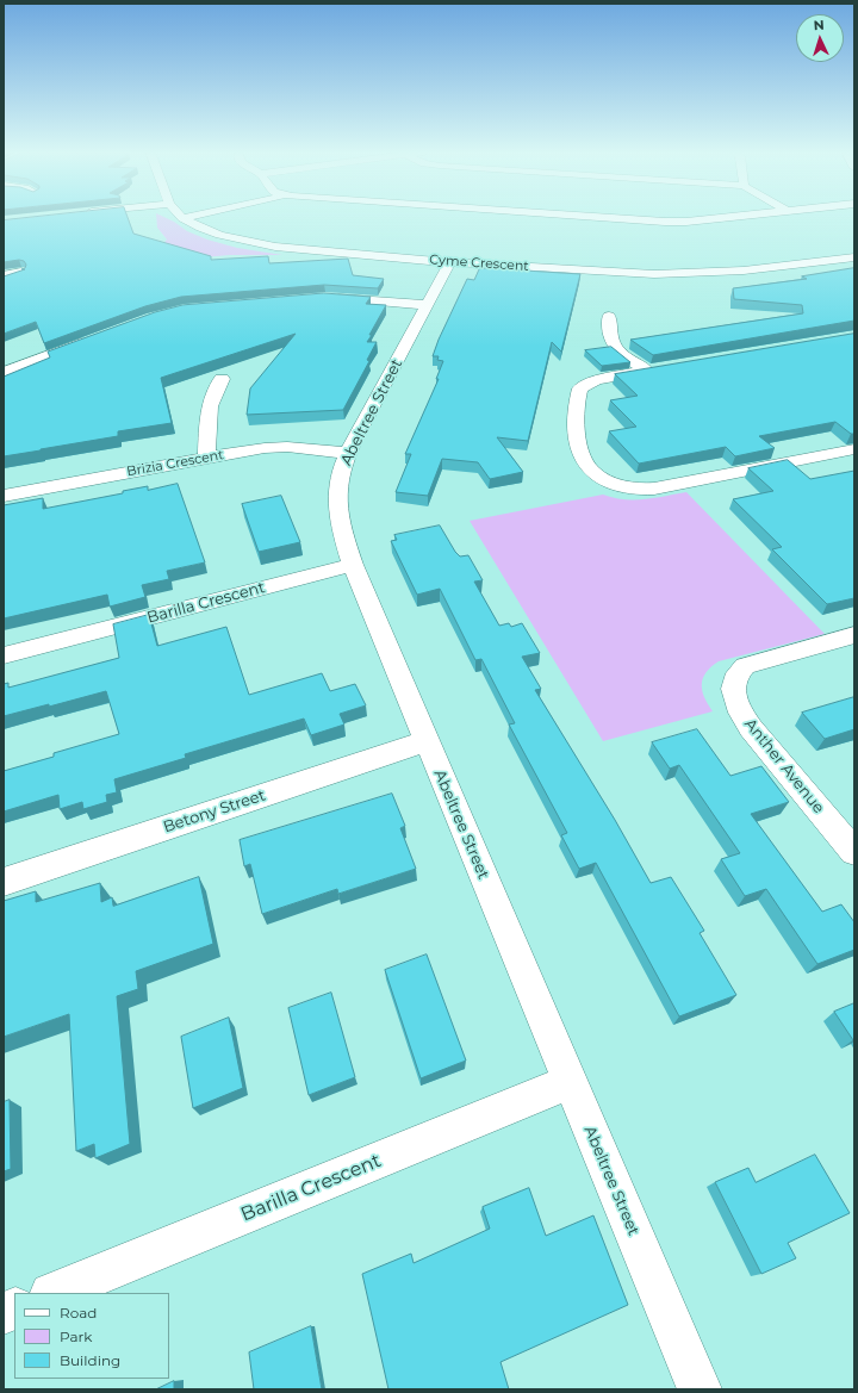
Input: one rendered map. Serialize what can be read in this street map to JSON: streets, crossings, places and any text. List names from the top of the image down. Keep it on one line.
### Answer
{"streets":{"street":["Cyme Crescent","Abeltree Street","Brizia Crescent","Barilla Crescent","Anther Avenue","Betony Street"]},"crossings":[["Cyme Crescent","Abeltree Street"],["Abeltree Street","Brizia Crescent"],["Abeltree Street","Barilla Crescent"],["Abeltree Street","Betony Street"]],"legend":["Road","Park","Building"],"north":"top"}
